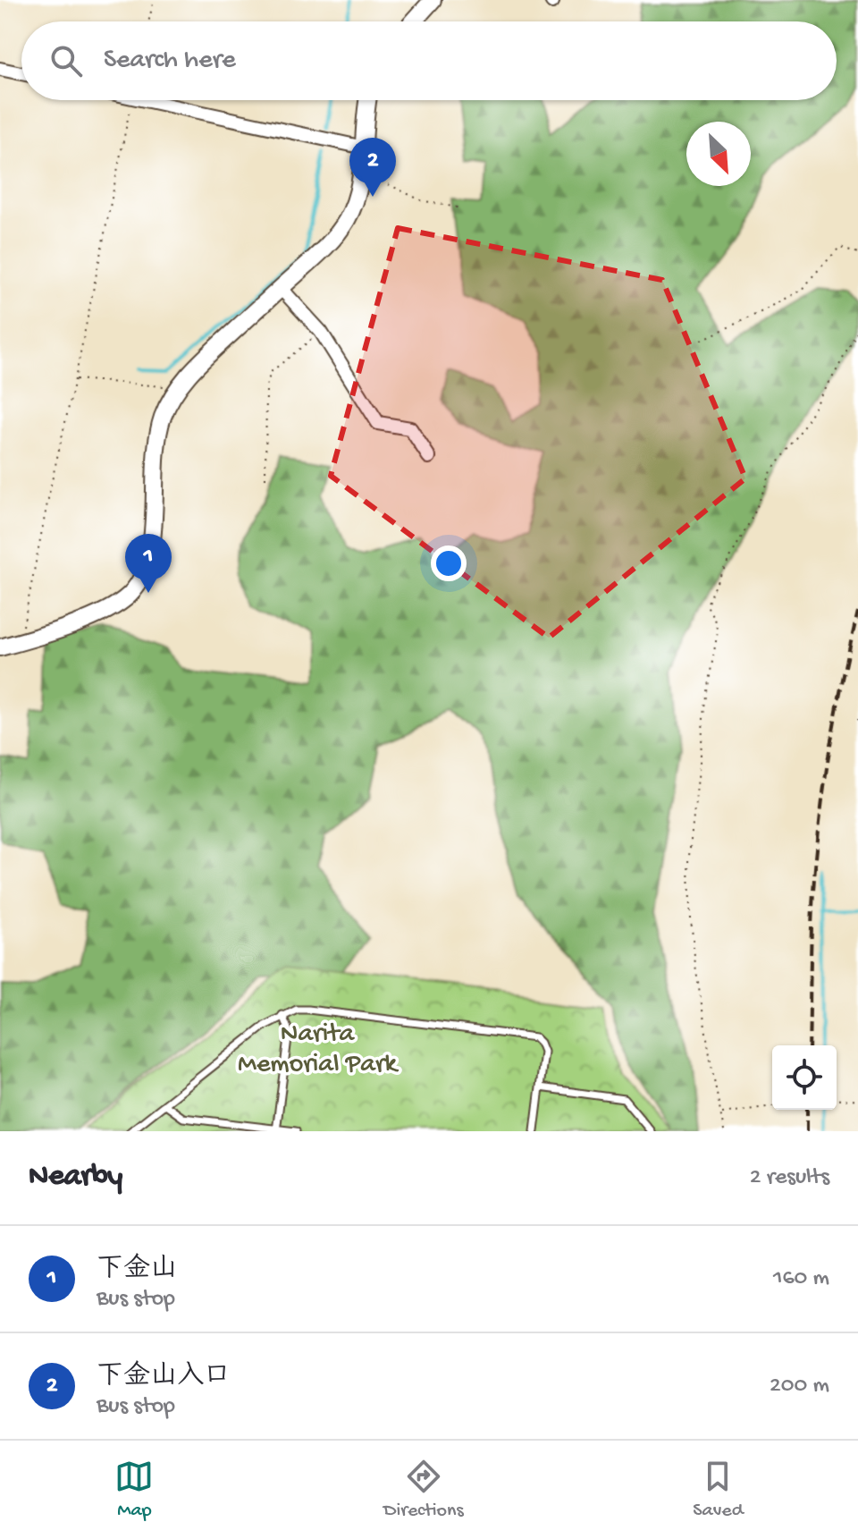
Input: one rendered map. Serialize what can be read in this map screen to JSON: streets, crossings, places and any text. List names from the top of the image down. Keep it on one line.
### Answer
{"parks":["Narita Memorial Park"],"north":"bottom right","page":{"search":"Search here","pins":["2","1"],"heading":["Nearby","2 results"],"list":[{"mark":"1","name":"下金山","note":"Bus stop","value":"160 m"},{"mark":"2","name":"下金山入口","note":"Bus stop","value":"200 m"}],"nav":["Map","Directions","Saved"]}}
